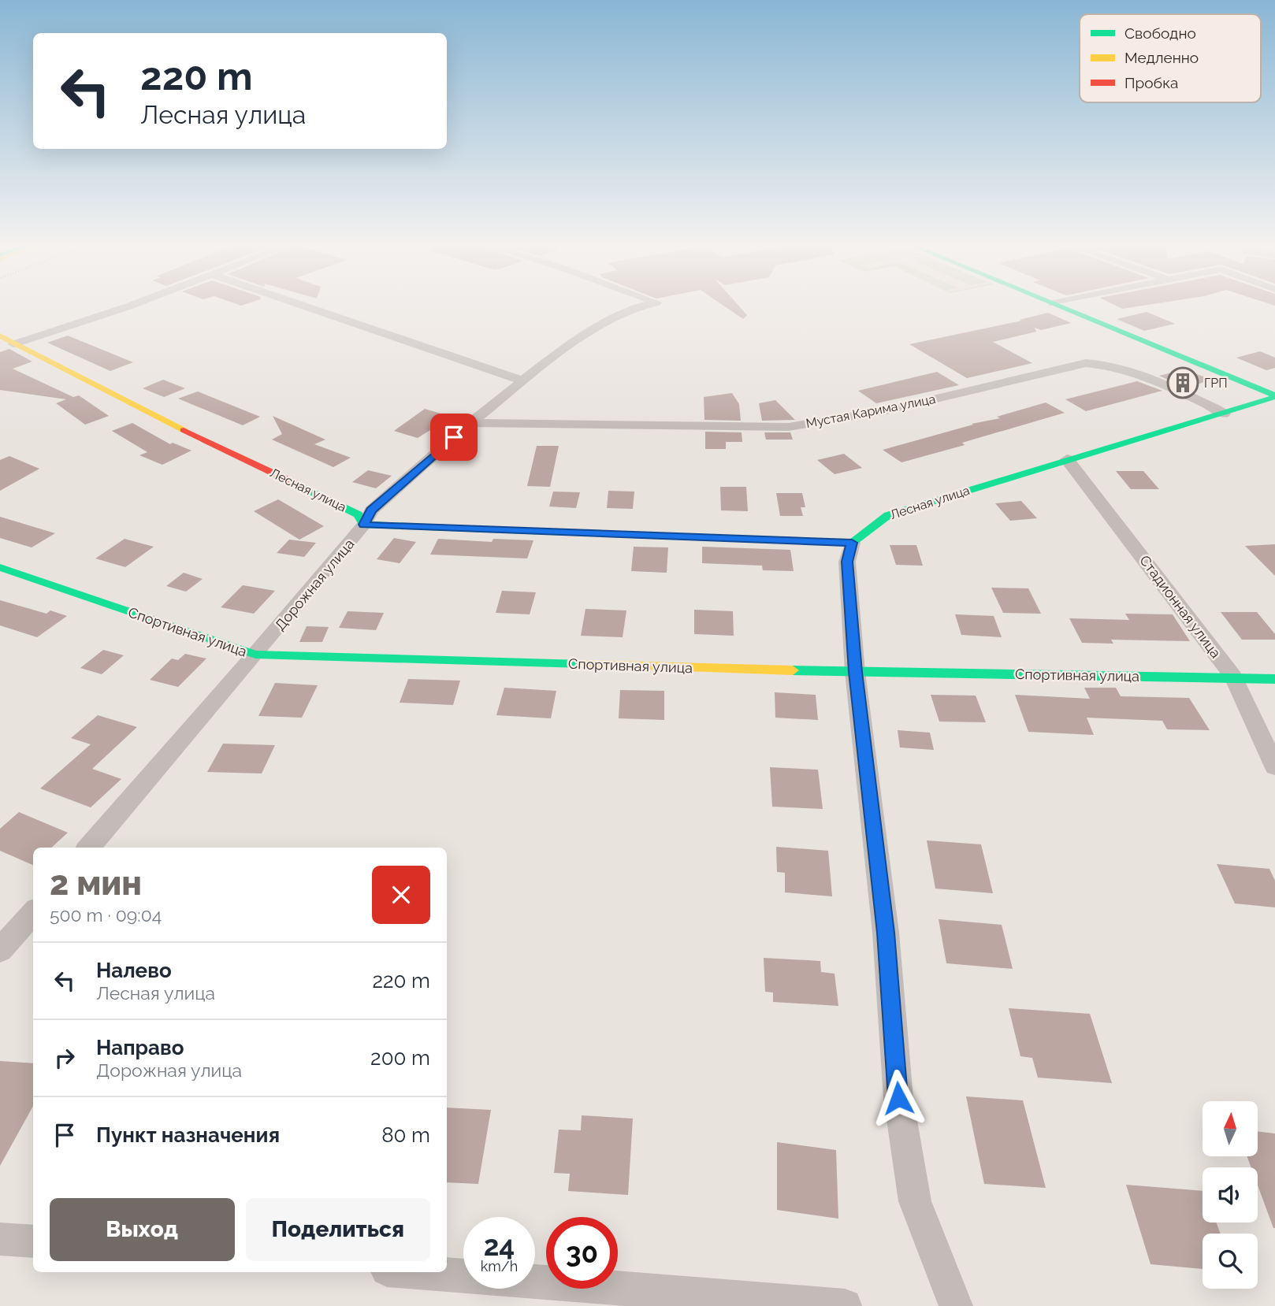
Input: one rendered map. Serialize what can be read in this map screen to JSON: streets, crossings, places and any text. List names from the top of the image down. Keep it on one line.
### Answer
{"streets":{"main road":["Лесная улица","Спортивная улица"],"street":["Мустая Карима улица","Дорожная улица","Стадионная улица"]},"crossings":[["Мустая Карима улица","Лесная улица"],["Мустая Карима улица","Дорожная улица"],["Лесная улица","Дорожная улица"],["Лесная улица","Стадионная улица"],["Дорожная улица","Спортивная улица"],["Стадионная улица","Спортивная улица"]],"places":{"building":["ГРП"]},"legend":["Свободно","Медленно","Пробка"],"north":"top","page":{"turn":["220 m","Лесная улица"],"heading":["2 мин","500 m · 09:04"],"list":[{"name":"Налево","note":"Лесная улица","value":"220 m"},{"name":"Направо","note":"Дорожная улица","value":"200 m"},{"name":"Пункт назначения","value":"80 m"}],"buttons":["Выход","Поделиться"],"speed":"24 km/h","limit":"30"}}
